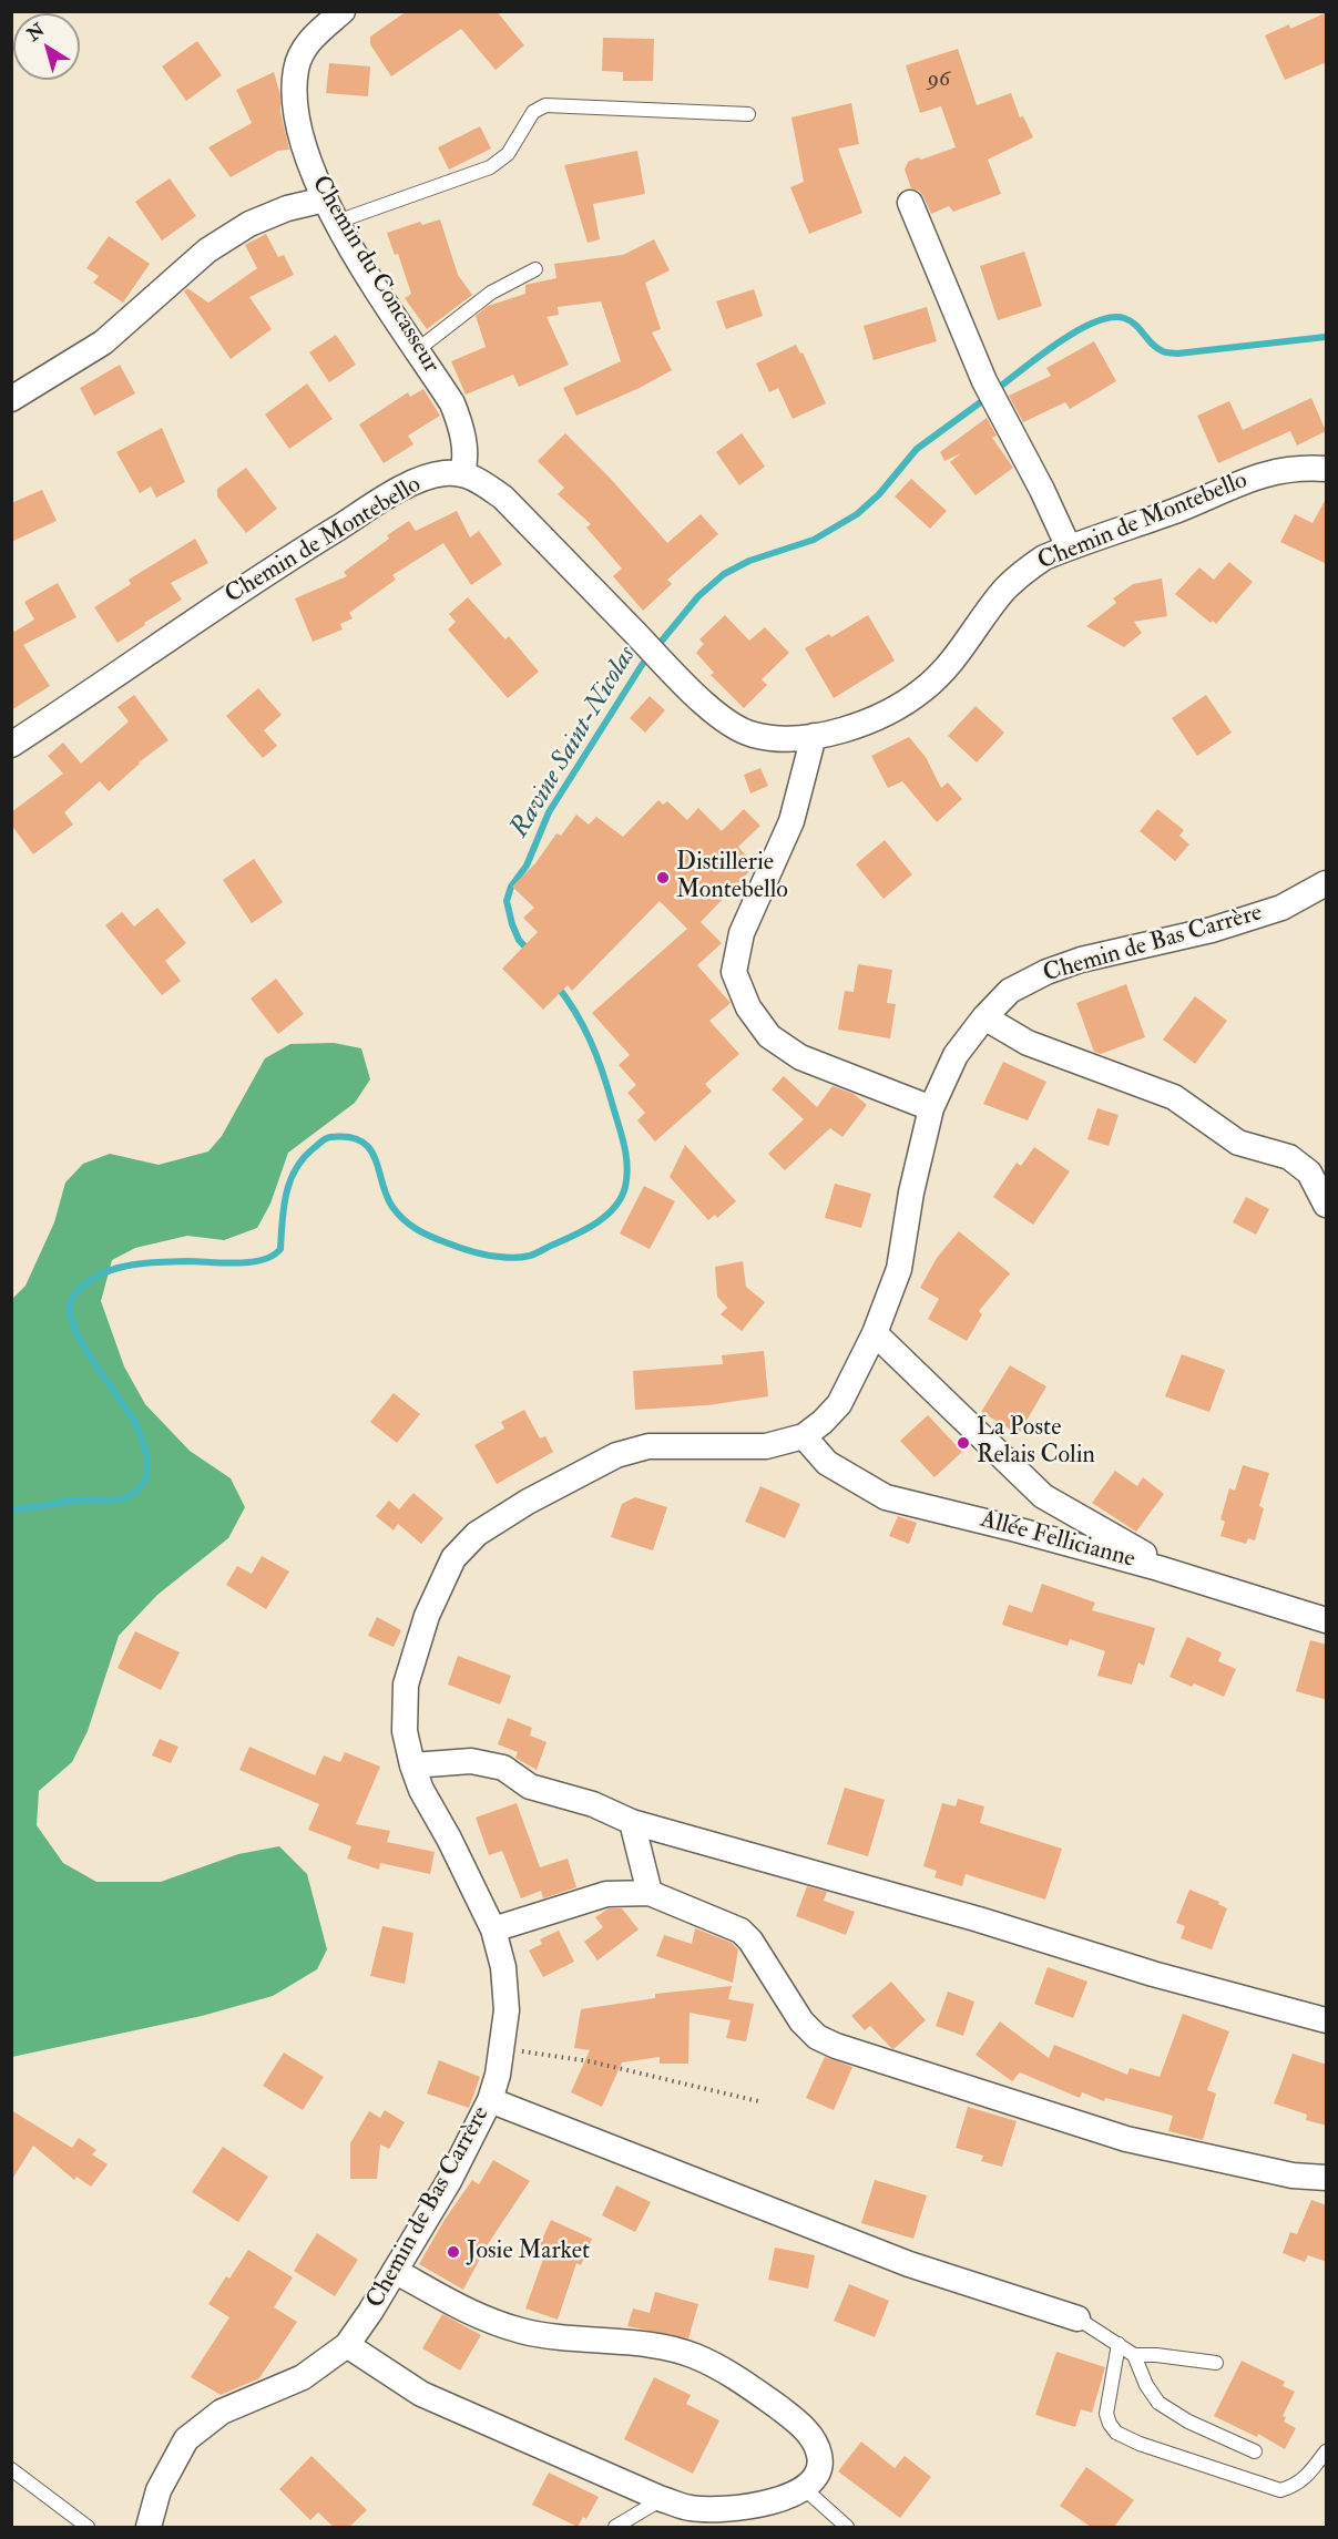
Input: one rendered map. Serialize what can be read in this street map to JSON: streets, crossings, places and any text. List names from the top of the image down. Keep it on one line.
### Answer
{"streets":{"street":["Chemin du Concasseur","Chemin de Montebello","Chemin de Bas Carrère","Allée Fellicianne"]},"crossings":[["Chemin du Concasseur","Chemin de Montebello"],["Chemin de Bas Carrère","Allée Fellicianne"]],"water":["Ravine Saint-Nicolas"],"places":["Distillerie Montebello","La Poste Relais Colin","Josie Market"],"house_numbers":["96"],"north":"top left"}
